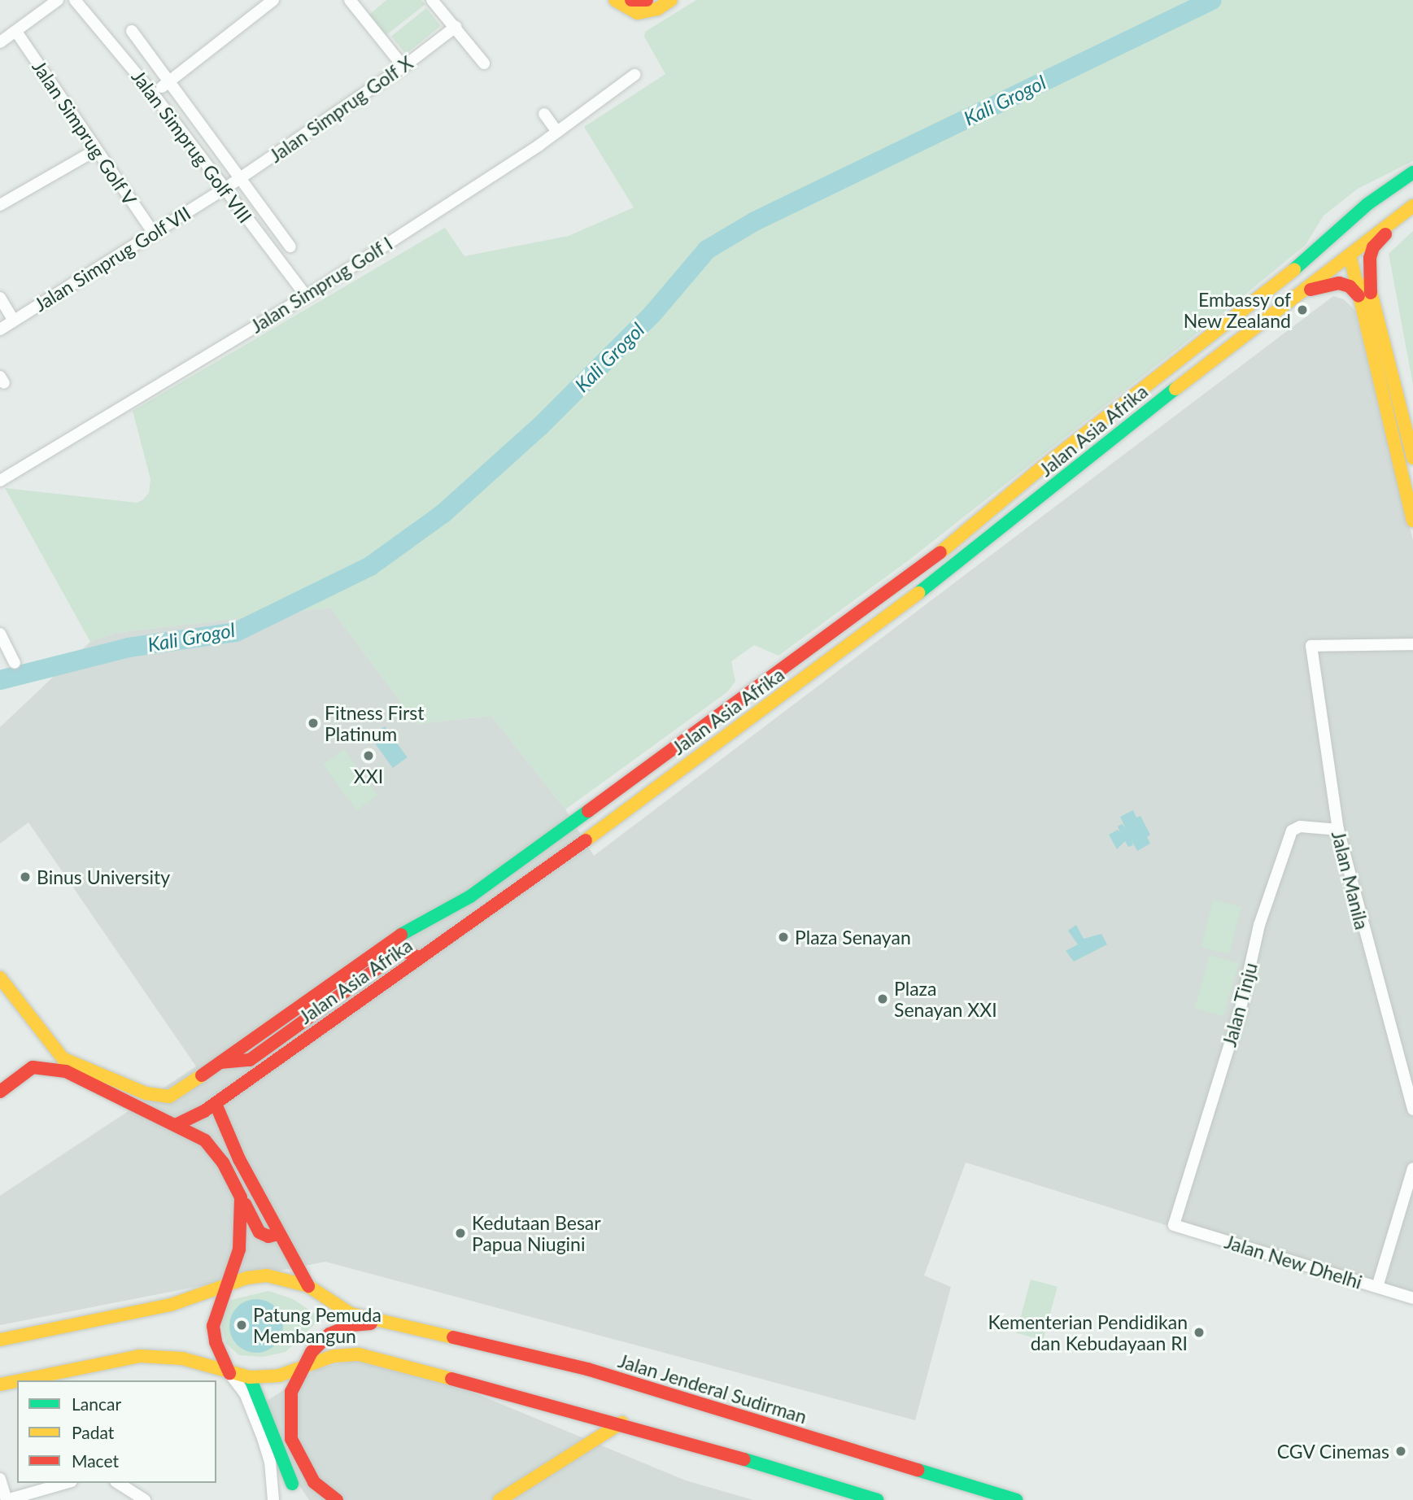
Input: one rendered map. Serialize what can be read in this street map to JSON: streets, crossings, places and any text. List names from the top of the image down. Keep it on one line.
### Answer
{"streets":{"main road":["Jalan Asia Afrika","Jalan Jenderal Sudirman"],"street":["Jalan Simprug Golf X","Jalan Simprug Golf V","Jalan Simprug Golf VIII","Jalan Simprug Golf VII","Jalan Simprug Golf I","Jalan Manila","Jalan Tinju","Jalan New Dhelhi"]},"crossings":[["Jalan Simprug Golf X","Jalan Simprug Golf VIII"],["Jalan Simprug Golf X","Jalan Simprug Golf VII"],["Jalan Simprug Golf V","Jalan Simprug Golf VII"],["Jalan Simprug Golf VIII","Jalan Simprug Golf VII"],["Jalan Simprug Golf VIII","Jalan Simprug Golf I"],["Jalan Manila","Jalan Tinju"],["Jalan Tinju","Jalan New Dhelhi"]],"water":["Kali Grogol"],"places":["Embassy of New Zealand","Fitness First Platinum","XXI","Binus University","Plaza Senayan","Plaza Senayan XXI","Kedutaan Besar Papua Niugini","Patung Pemuda Membangun","Kementerian Pendidikan dan Kebudayaan RI","CGV Cinemas"],"legend":["Lancar","Padat","Macet"]}
